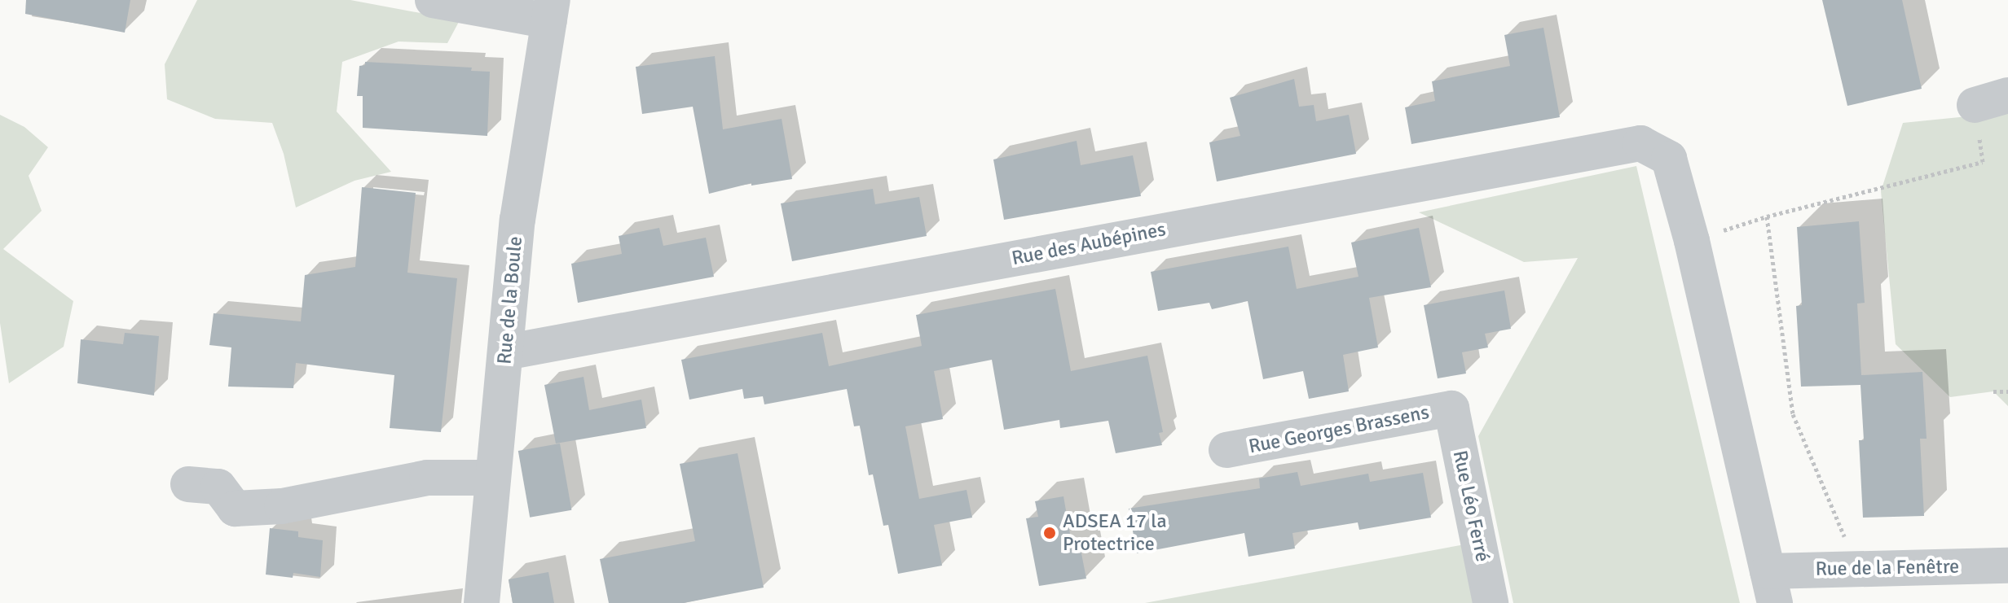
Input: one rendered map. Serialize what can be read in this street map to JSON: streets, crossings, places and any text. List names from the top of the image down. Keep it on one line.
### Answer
{"streets":{"street":["Rue des Aubépines","Rue de la Boule","Rue Georges Brassens","Rue Léo Ferré","Rue de la Fenêtre"]},"crossings":[["Rue des Aubépines","Rue de la Boule"],["Rue Georges Brassens","Rue Léo Ferré"]],"places":["ADSEA 17 la Protectrice"]}
